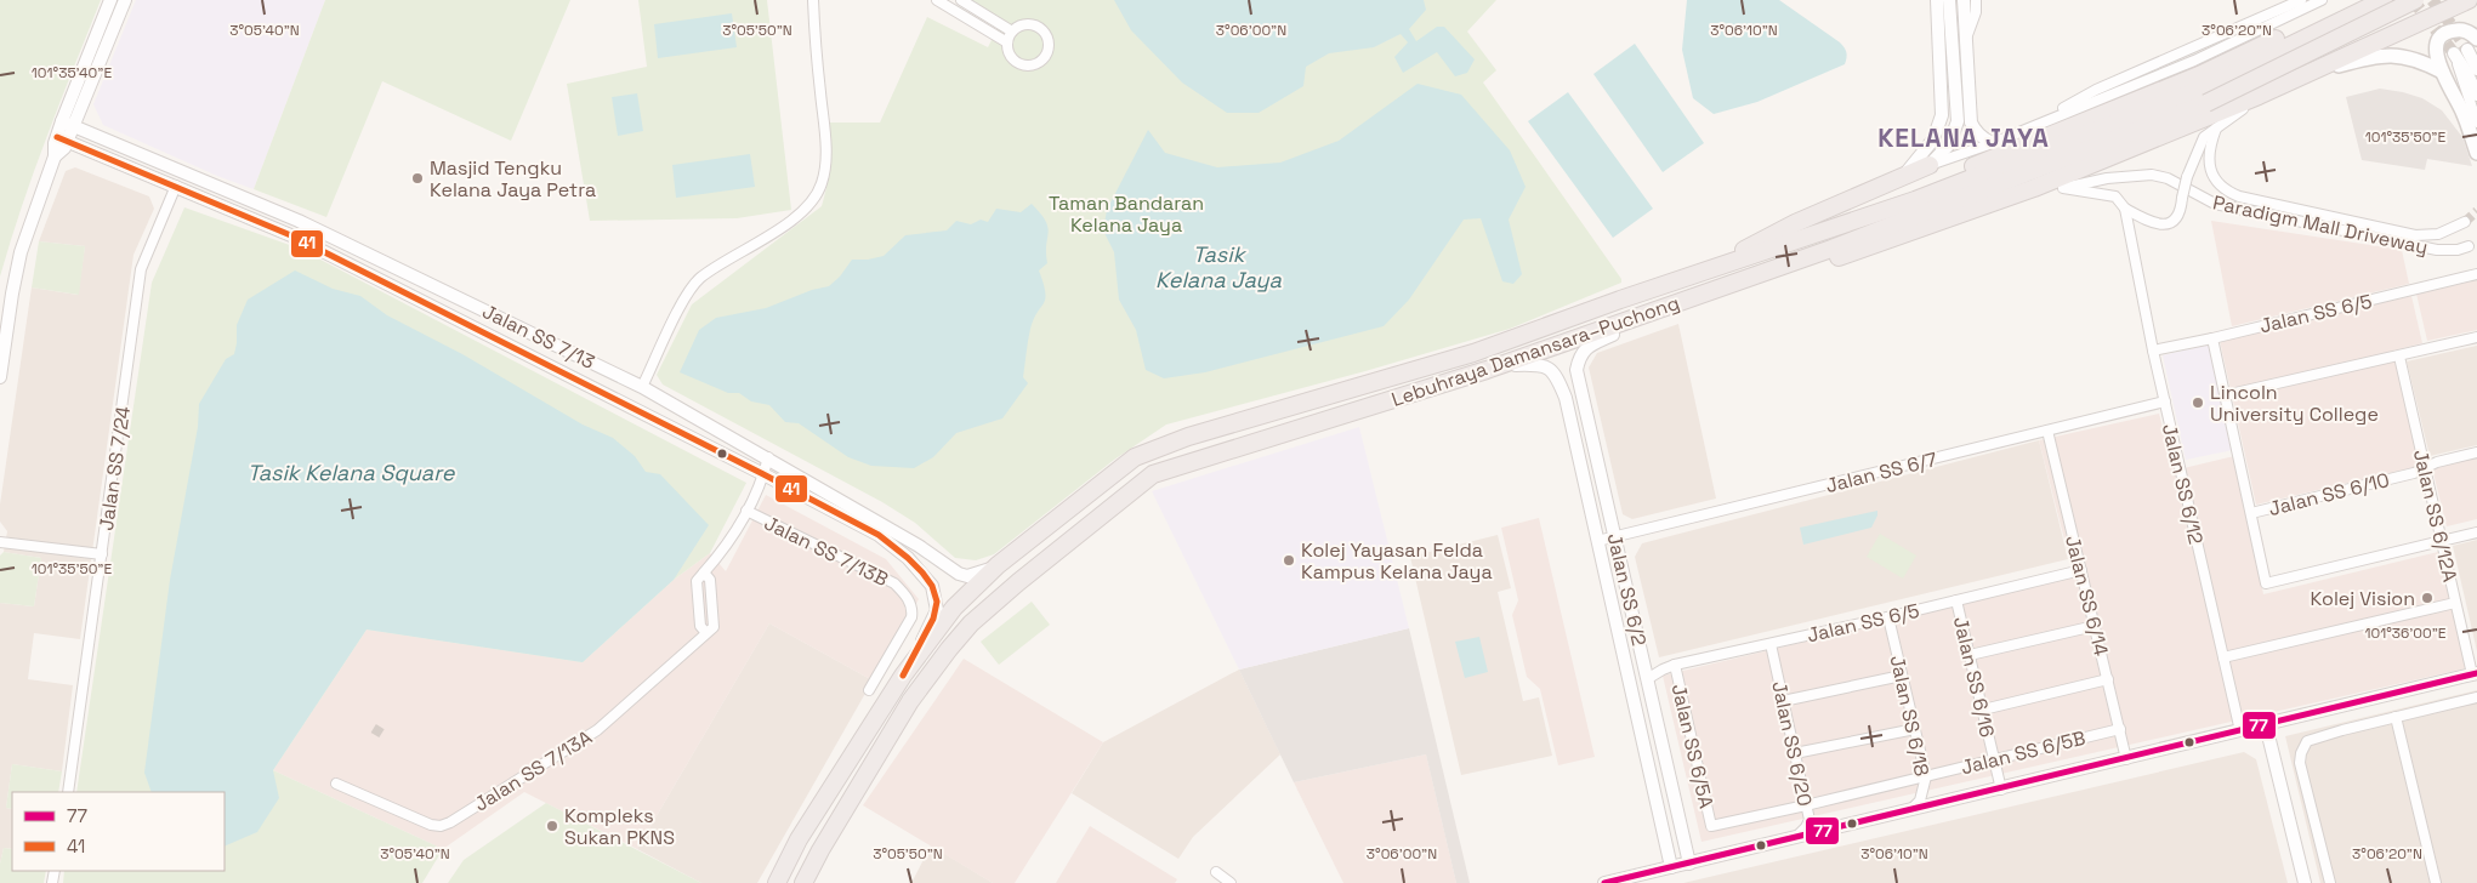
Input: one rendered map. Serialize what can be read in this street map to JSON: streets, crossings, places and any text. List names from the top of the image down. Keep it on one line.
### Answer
{"streets":{"highway":["Lebuhraya Damansara–Puchong"],"street":["Paradigm Mall Driveway","Jalan SS 6/5","Jalan SS 7/13","Jalan SS 7/24","Jalan SS 6/7","Jalan SS 6/12","Jalan SS 6/10","Jalan SS 6/12A","Jalan SS 7/13B","Jalan SS 6/2","Jalan SS 6/14","Jalan SS 6/16","Jalan SS 6/18","Jalan SS 6/20","Jalan SS 6/5A","Jalan SS 6/5B","Jalan SS 7/13A"]},"crossings":[["Jalan SS 6/5","Jalan SS 6/12"],["Jalan SS 6/5","Jalan SS 6/2"],["Jalan SS 6/5","Jalan SS 6/14"],["Jalan SS 6/5","Jalan SS 6/16"],["Jalan SS 6/5","Jalan SS 6/18"],["Jalan SS 6/5","Jalan SS 6/20"],["Jalan SS 6/5","Jalan SS 6/5A"],["Jalan SS 7/13","Lebuhraya Damansara–Puchong"],["Jalan SS 7/13","Jalan SS 7/24"],["Jalan SS 7/13","Jalan SS 7/13A"],["Jalan SS 6/7","Jalan SS 6/12"],["Jalan SS 6/7","Jalan SS 6/2"],["Jalan SS 6/7","Jalan SS 6/14"],["Jalan SS 6/10","Jalan SS 6/12A"],["Jalan SS 7/13B","Jalan SS 7/13A"],["Jalan SS 6/14","Jalan SS 6/5B"],["Jalan SS 6/16","Jalan SS 6/5B"],["Jalan SS 6/18","Jalan SS 6/5A"],["Jalan SS 6/18","Jalan SS 6/5B"],["Jalan SS 6/20","Jalan SS 6/5A"],["Jalan SS 6/5A","Jalan SS 6/5B"]],"districts":["KELANA JAYA"],"water":["Tasik Kelana Jaya","Tasik Kelana Square"],"parks":["Taman Bandaran Kelana Jaya"],"places":["Masjid Tengku Kelana Jaya Petra","Lincoln University College","Kolej Yayasan Felda Kampus Kelana Jaya","Kolej Vision","Kompleks Sukan PKNS"],"lines":["transit line 41","transit line 77"],"legend":["77","41"],"coordinates":["3°05'40\"N","3°05'50\"N","3°06'00\"N","3°06'10\"N","3°06'20\"N","101°35'40\"E","101°35'50\"E","101°36'00\"E"]}
